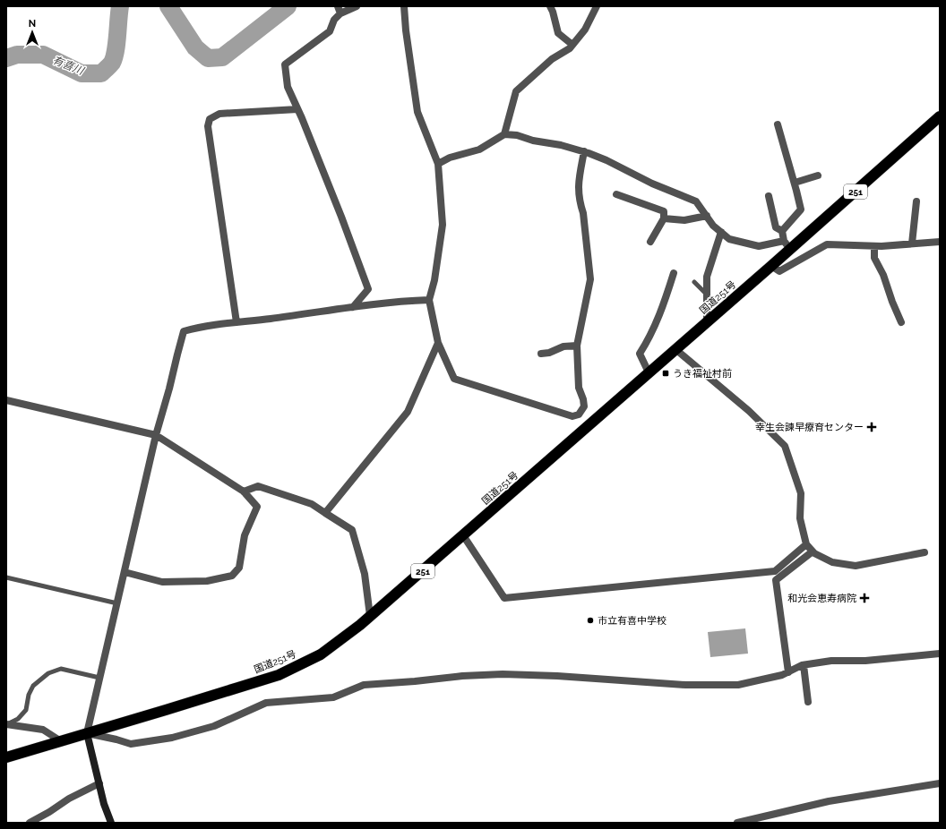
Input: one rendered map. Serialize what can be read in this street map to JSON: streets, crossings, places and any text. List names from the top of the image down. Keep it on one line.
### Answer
{"streets":{"highway":["251","国道251号"]},"water":["有喜川"],"places":{"transit":["うき福祉村前"],"health":["幸生会諫早療育センター","和光会恵寿病院"],"other":["市立有喜中学校"]},"north":"top"}
